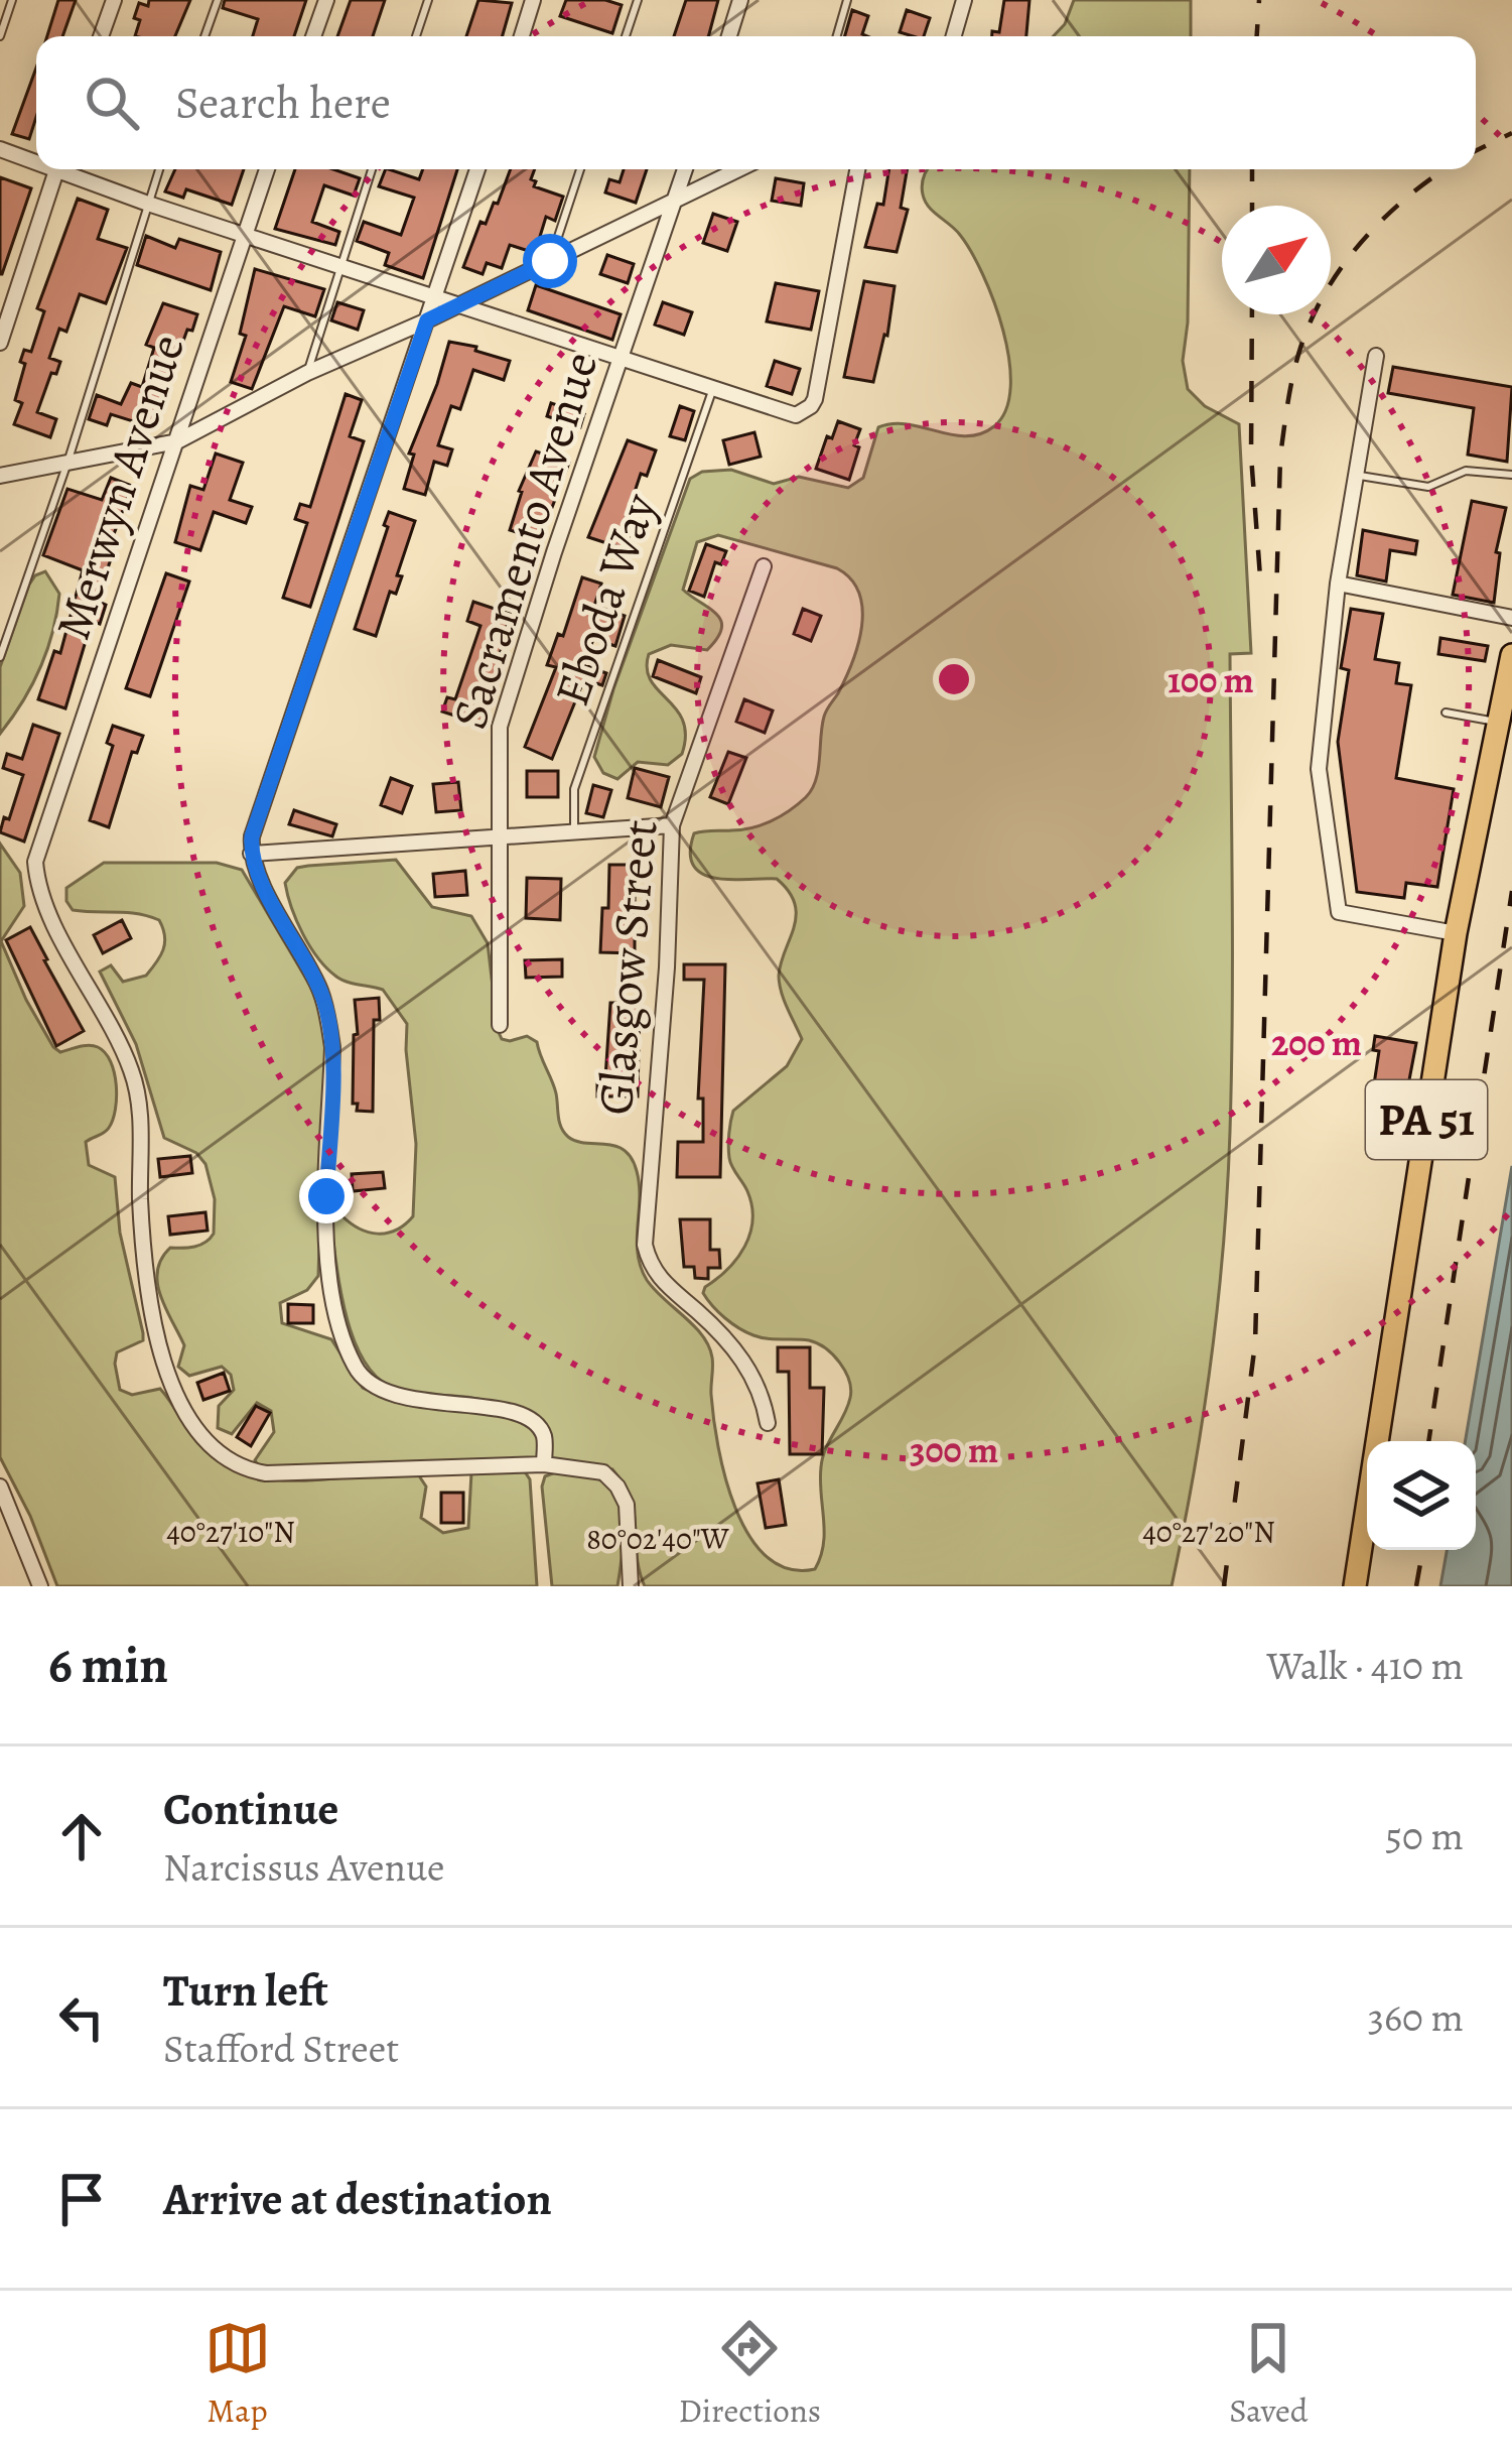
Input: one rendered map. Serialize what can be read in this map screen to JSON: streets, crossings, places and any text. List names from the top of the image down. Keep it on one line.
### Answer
{"streets":{"main road":["PA 51"],"street":["Merwyn Avenue","Sacramento Avenue","Glasgow Street"],"lane":["Eboda Way"]},"north":"top right","page":{"search":"Search here","heading":["6 min","Walk · 410 m"],"list":[["Continue","Narcissus Avenue","50 m"],["Turn left","Stafford Street","360 m"],"Arrive at destination"],"nav":["Map","Directions","Saved"]},"coordinates":["40°27'10\"N","40°27'20\"N","80°02'40\"W"],"rings":["100 m","200 m","300 m"]}
